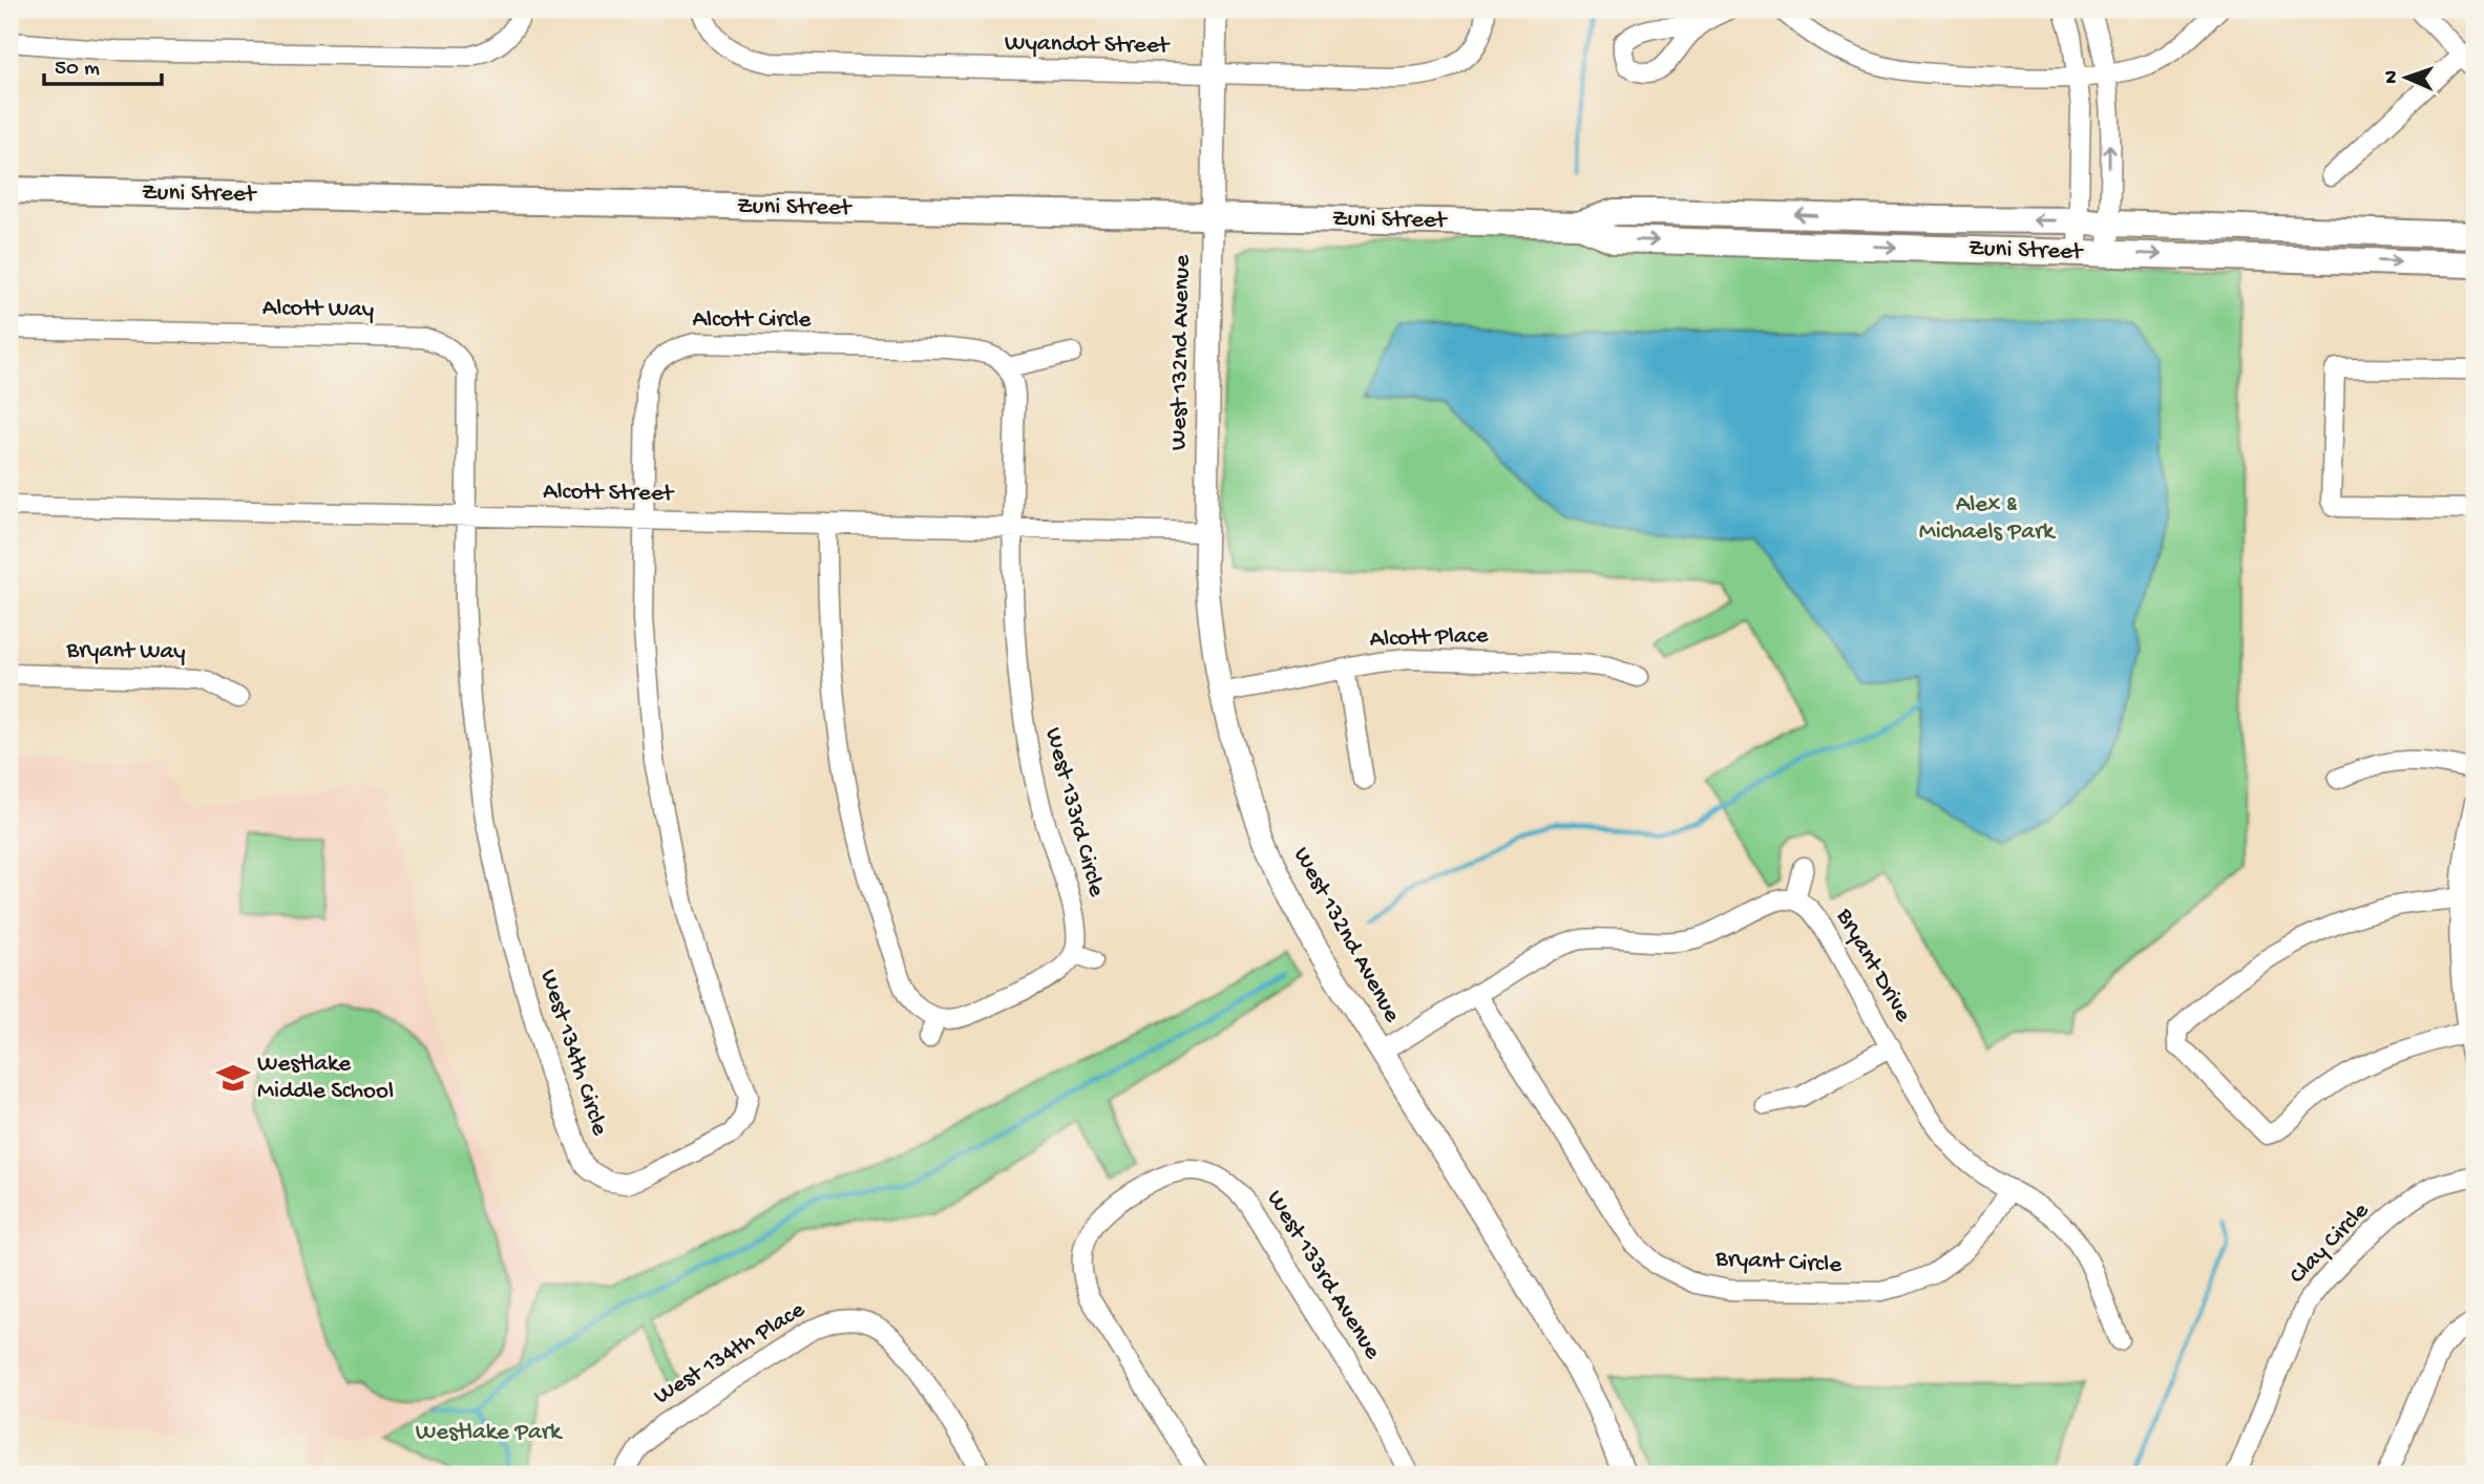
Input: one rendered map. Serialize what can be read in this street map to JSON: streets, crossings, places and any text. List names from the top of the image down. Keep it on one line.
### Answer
{"streets":{"main road":["Zuni Street"],"street":["Wyandot Street","Alcott Way","Alcott Circle","West 132nd Avenue","Alcott Street","Alcott Place","Bryant Way","West 133rd Circle","Bryant Drive","West 134th Circle","Clay Circle","Bryant Circle","West 133rd Avenue","West 134th Place"]},"crossings":[["Wyandot Street","West 132nd Avenue"],["Zuni Street","West 132nd Avenue"],["Alcott Way","Alcott Street"],["Alcott Way","West 134th Circle"],["Alcott Circle","Alcott Street"],["West 132nd Avenue","Alcott Street"],["West 132nd Avenue","Alcott Place"],["Alcott Street","West 133rd Circle"],["Alcott Street","West 134th Circle"],["Bryant Drive","Bryant Circle"]],"parks":["Alex & Michaels Park","Westlake Park"],"places":{"school or university":["Westlake Middle School"]},"scale_bar":"50 m","north":"left"}
